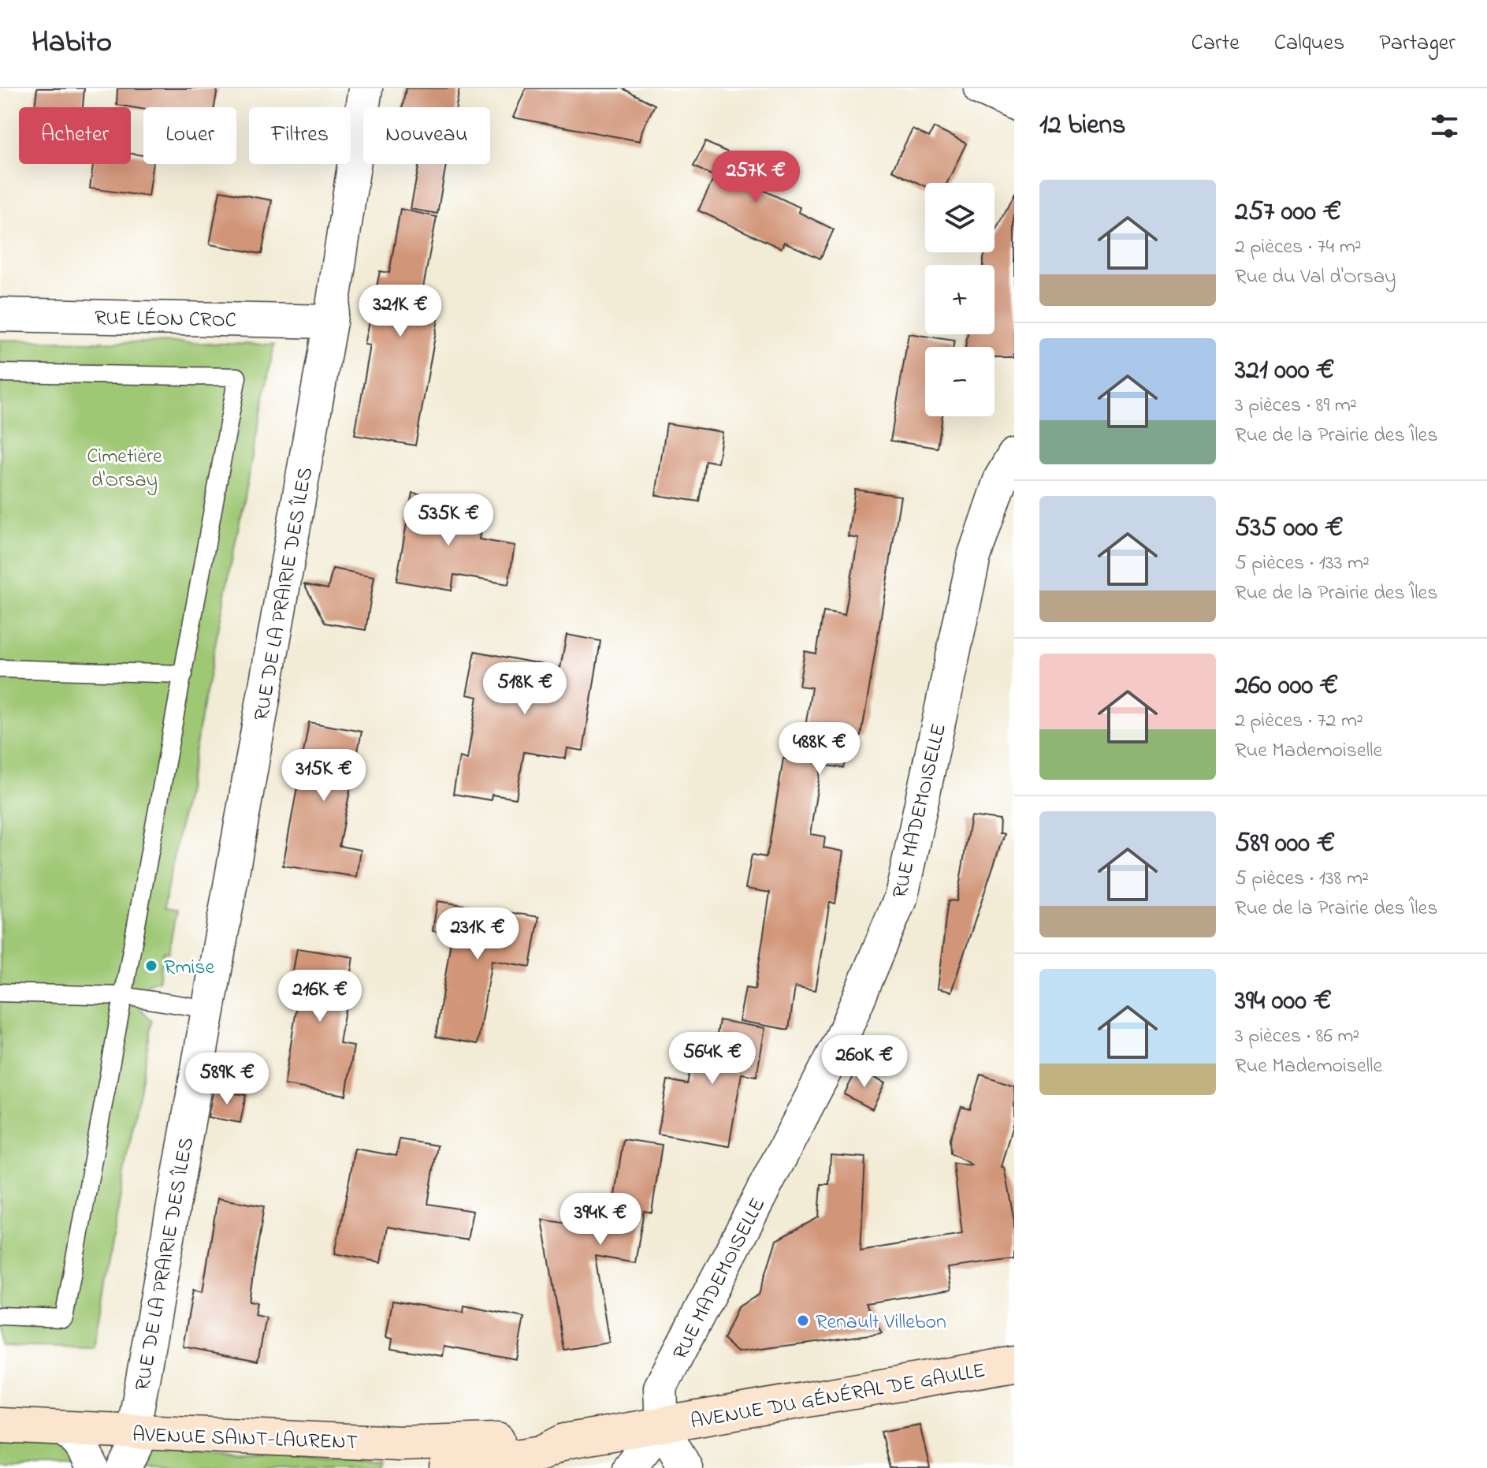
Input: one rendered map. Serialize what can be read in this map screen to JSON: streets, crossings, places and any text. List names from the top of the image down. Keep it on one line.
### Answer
{"streets":{"main road":["AVENUE DU GÉNÉRAL DE GAULLE","AVENUE SAINT-LAURENT"],"street":["RUE LÉON CROC","RUE DE LA PRAIRIE DES ÎLES","RUE MADEMOISELLE"]},"crossings":[["RUE LÉON CROC","RUE DE LA PRAIRIE DES ÎLES"],["RUE DE LA PRAIRIE DES ÎLES","AVENUE SAINT-LAURENT"],["RUE MADEMOISELLE","AVENUE DU GÉNÉRAL DE GAULLE"],["AVENUE DU GÉNÉRAL DE GAULLE","AVENUE SAINT-LAURENT"]],"parks":["Cimetière d'Orsay"],"places":["Rmise","Renault Villebon"],"page":{"header":"Habito","nav":["Carte","Calques","Partager"],"heading":"12 biens","chip":["Acheter","Louer","Filtres","Nouveau"],"price":["257K €","321K €","535K €","518K €","488K €","315K €","231K €","216K €","564K €","260K €","589K €","394K €"],"list":[{"name":"257 000 €","note":"2 pièces · 74 m² · Rue du Val d'Orsay"},{"name":"321 000 €","note":"3 pièces · 89 m² · Rue de la Prairie des Îles"},{"name":"535 000 €","note":"5 pièces · 133 m² · Rue de la Prairie des Îles"},{"name":"260 000 €","note":"2 pièces · 72 m² · Rue Mademoiselle"},{"name":"589 000 €","note":"5 pièces · 138 m² · Rue de la Prairie des Îles"},{"name":"394 000 €","note":"3 pièces · 86 m² · Rue Mademoiselle"}],"map_buttons":["+","−"]}}
